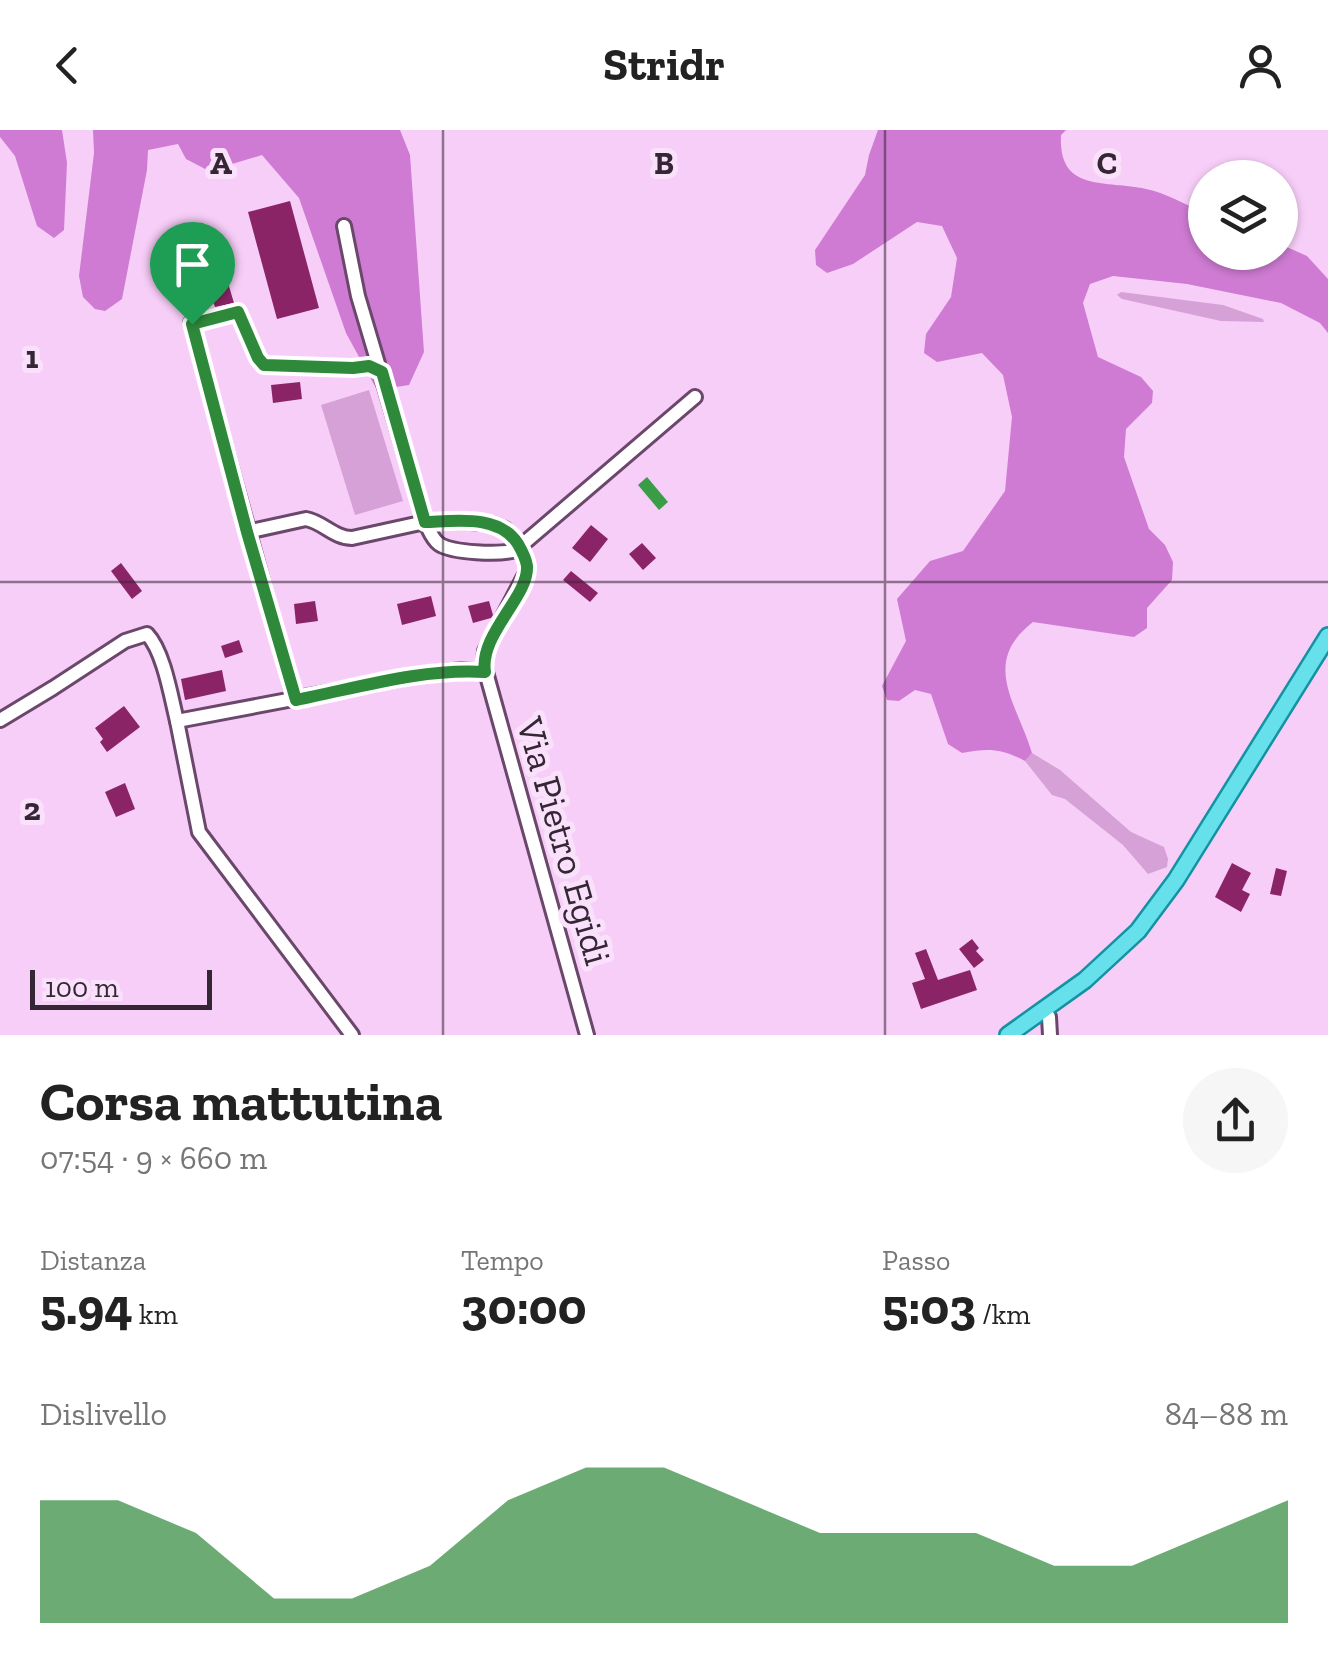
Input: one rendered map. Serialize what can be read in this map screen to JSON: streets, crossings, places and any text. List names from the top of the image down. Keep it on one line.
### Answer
{"streets":{"street":["Via Pietro Egidi"]},"scale_bar":"100 m","page":{"header":"Stridr","scale":"100 m","heading":["Corsa mattutina","07:54 · 9 × 660 m"],"stats":[["Distanza","5.94 km"],["Tempo","30:00"],["Passo","5:03 /km"]],"chart":["Dislivello","84–88 m"]},"grid":{"columns":["A","B","C"],"rows":["1","2"]}}
